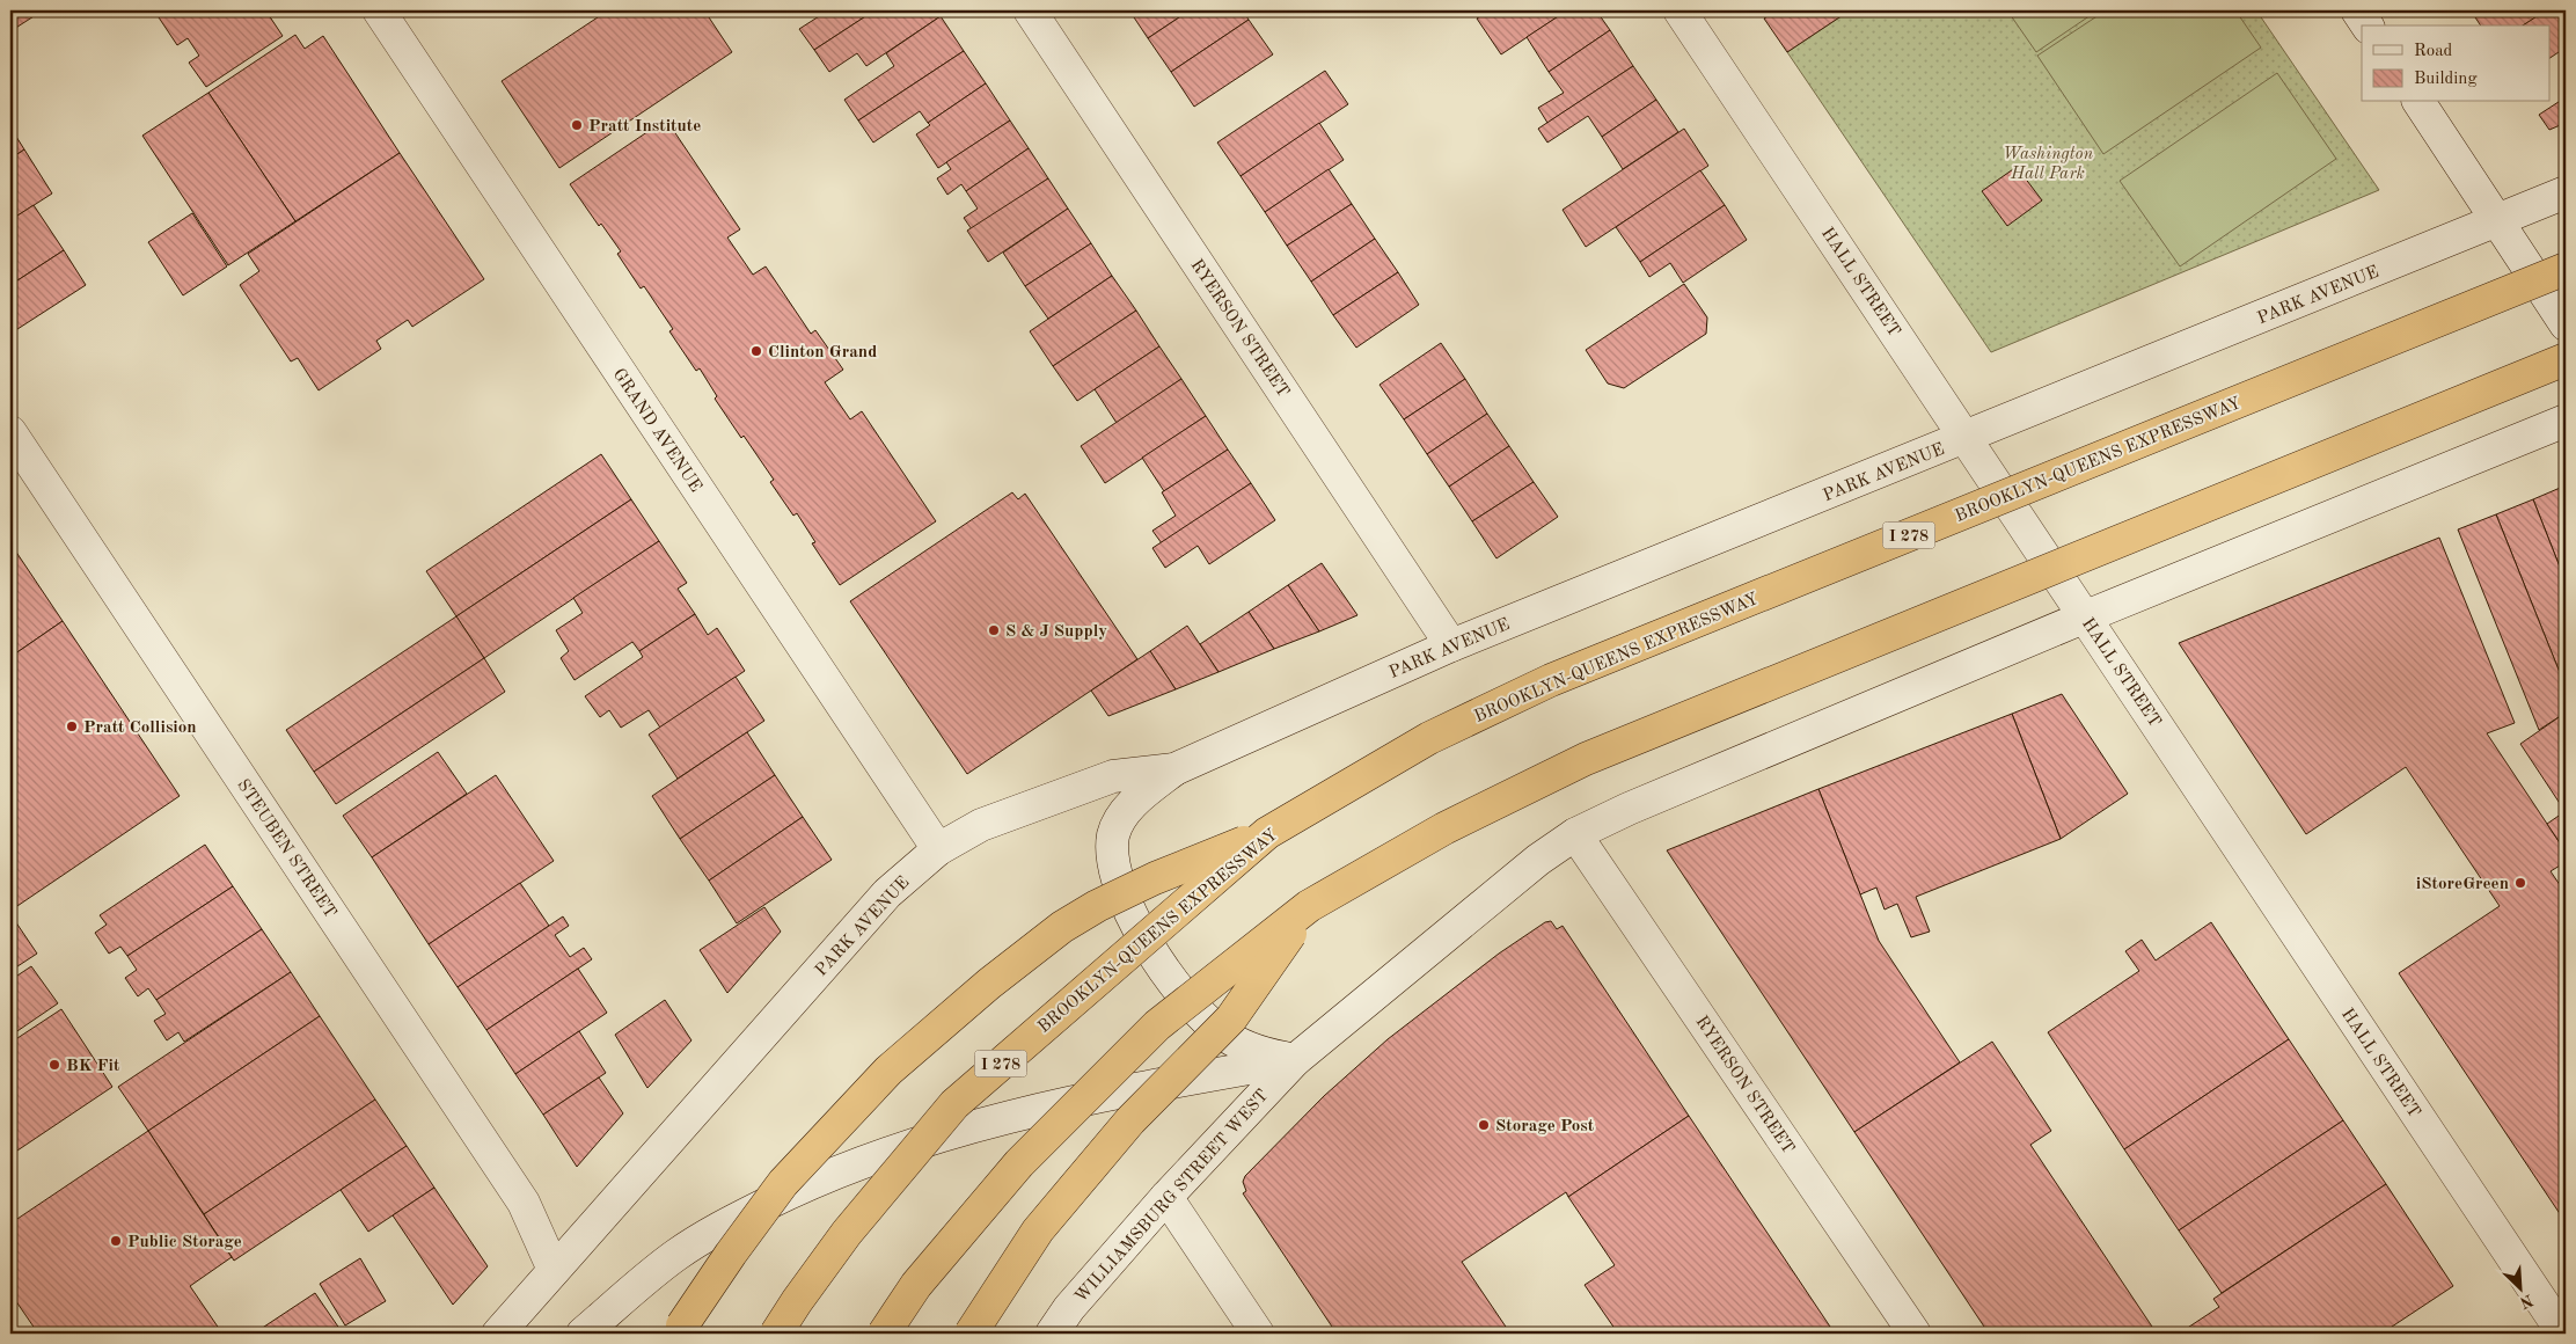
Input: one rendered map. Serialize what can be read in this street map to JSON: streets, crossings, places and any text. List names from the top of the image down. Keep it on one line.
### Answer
{"streets":{"highway":["BROOKLYN-QUEENS EXPRESSWAY","I 278"],"main road":["HALL STREET","PARK AVENUE","RYERSON STREET","GRAND AVENUE","STEUBEN STREET","WILLIAMSBURG STREET WEST"]},"crossings":[["HALL STREET","PARK AVENUE"],["PARK AVENUE","RYERSON STREET"],["PARK AVENUE","GRAND AVENUE"],["PARK AVENUE","STEUBEN STREET"]],"parks":["Washington Hall Park"],"places":["Pratt Institute","Clinton Grand","S & J Supply","Pratt Collision","iStoreGreen","BK Fit","Storage Post","Public Storage"],"legend":["Road","Building"],"north":"bottom right"}
